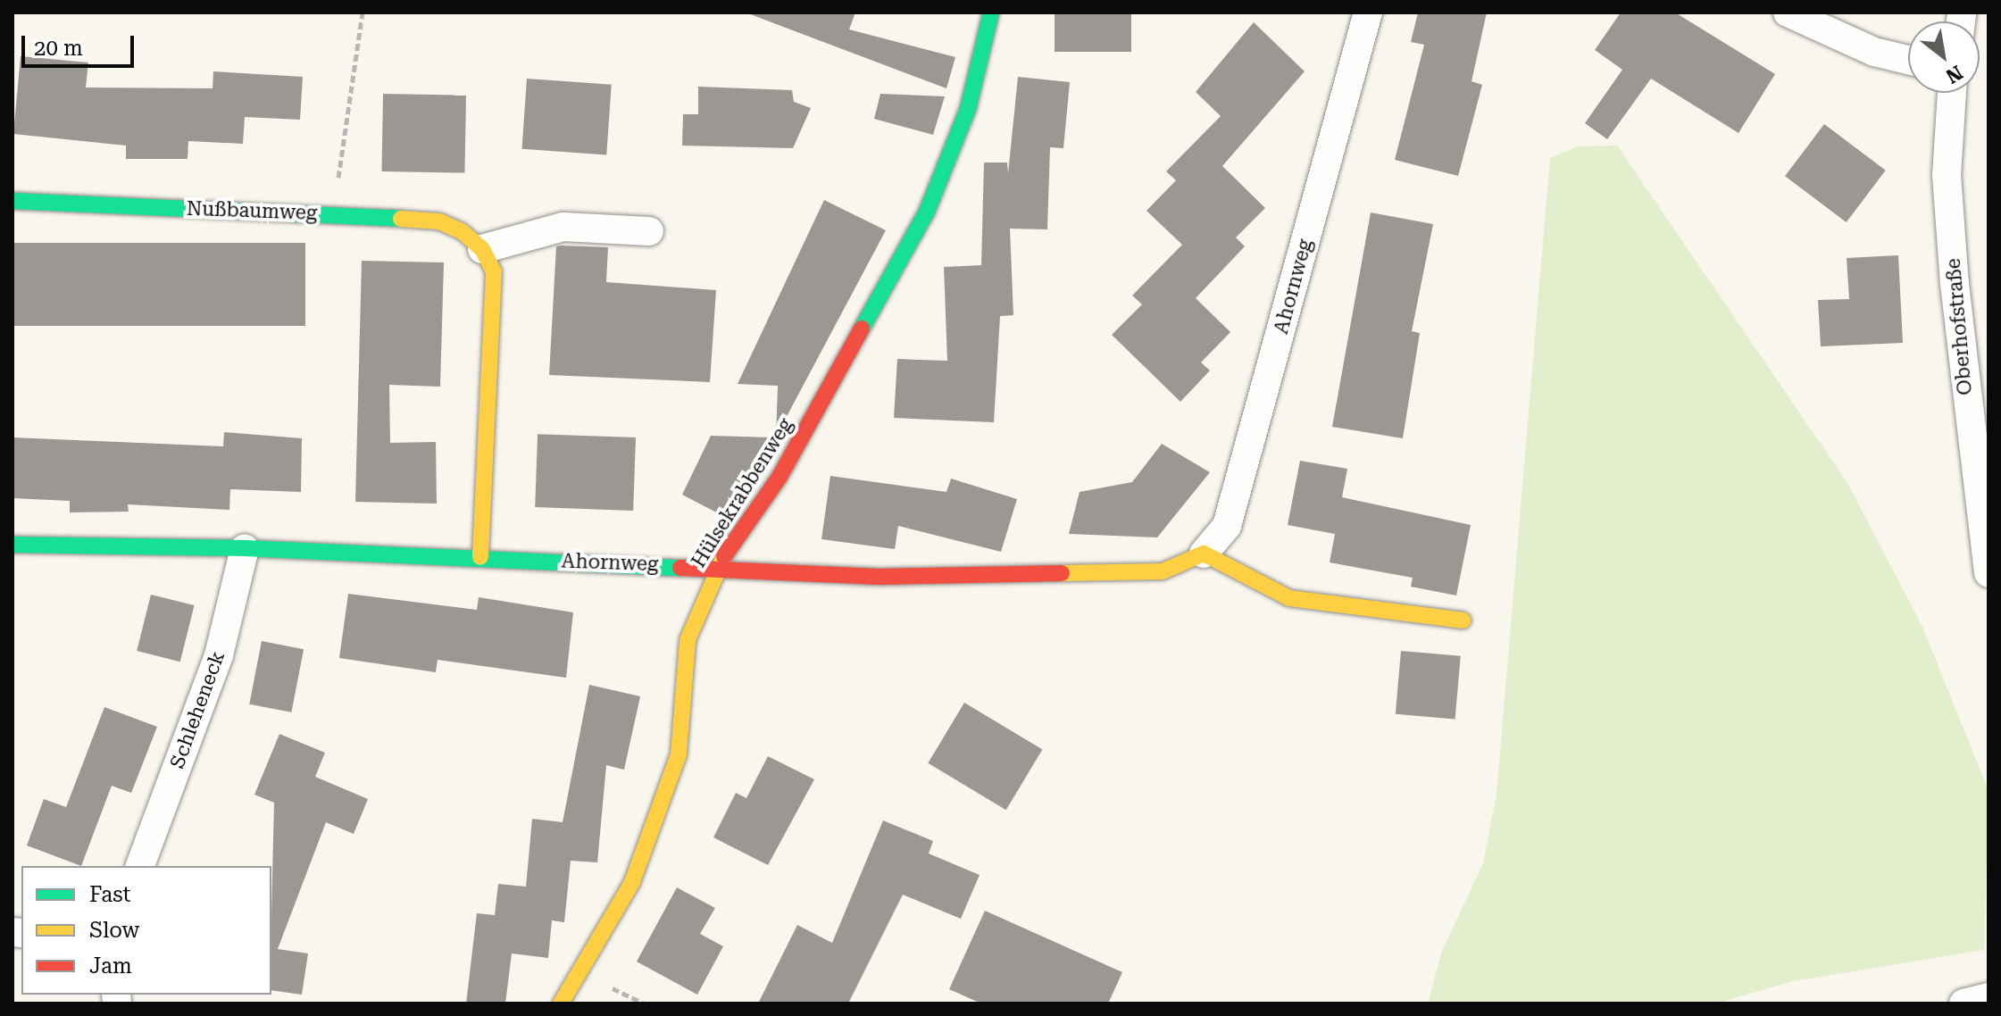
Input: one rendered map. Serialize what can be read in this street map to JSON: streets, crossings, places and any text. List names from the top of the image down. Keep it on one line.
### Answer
{"streets":{"street":["Nußbaumweg","Ahornweg","Oberhofstraße","Hülsekrabbenweg","Schleheneck"]},"crossings":[["Ahornweg","Hülsekrabbenweg"],["Ahornweg","Schleheneck"]],"legend":["Fast","Slow","Jam"],"scale_bar":"20 m","north":"bottom right"}
